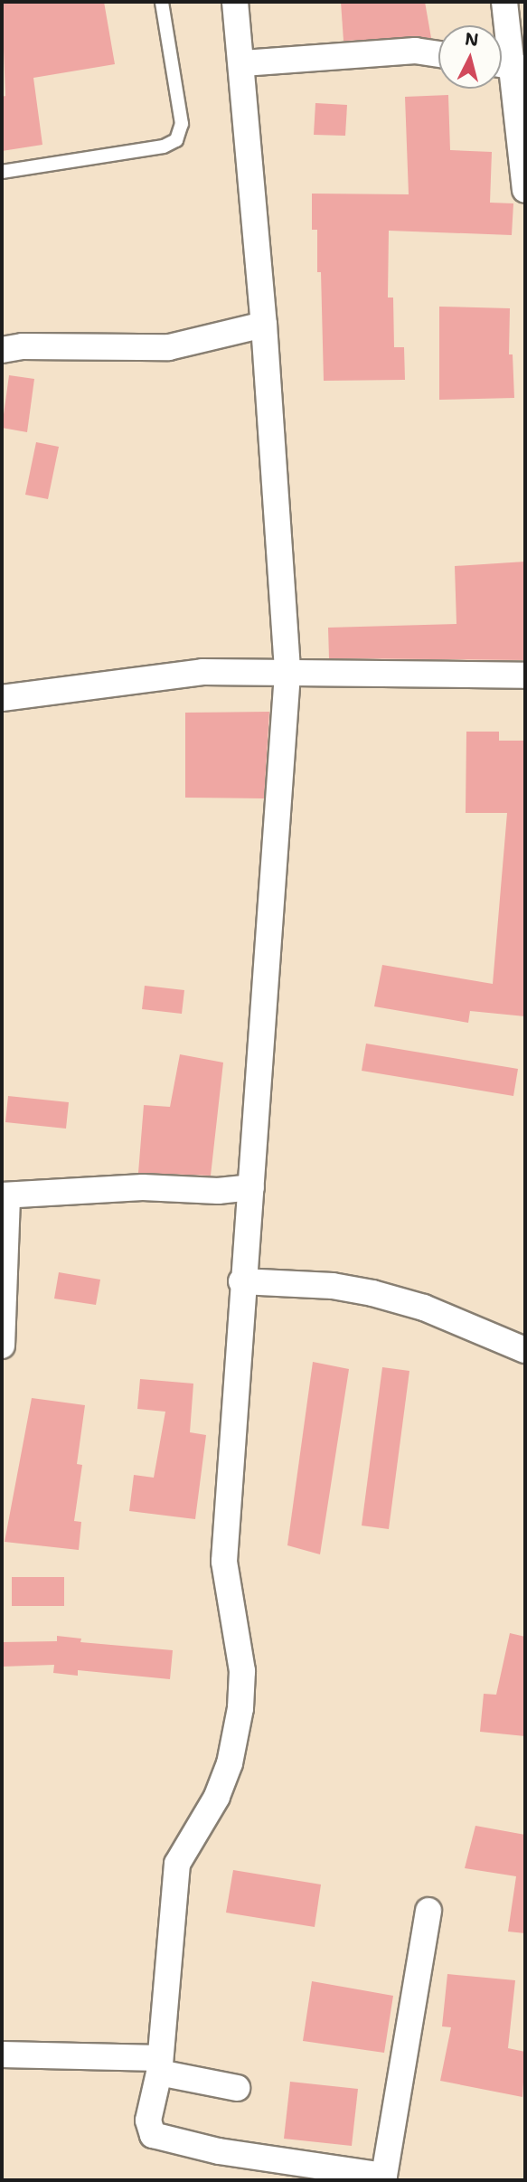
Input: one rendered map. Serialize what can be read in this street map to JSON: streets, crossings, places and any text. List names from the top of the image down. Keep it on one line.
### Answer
{"north":"top"}
